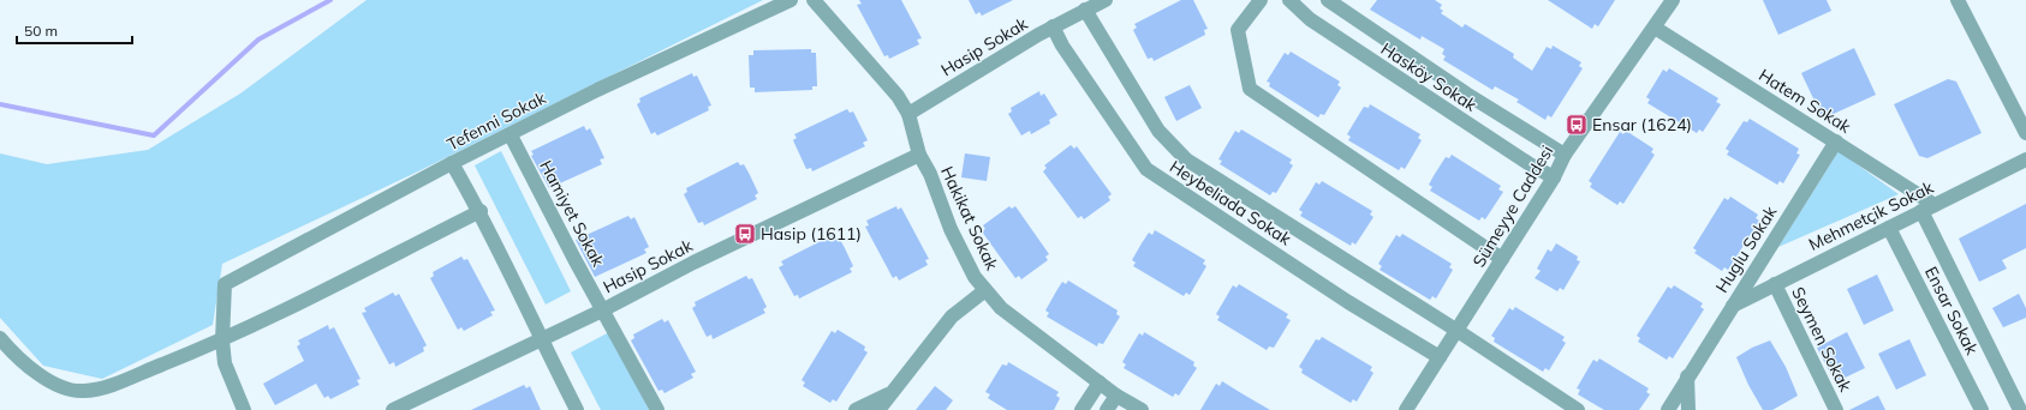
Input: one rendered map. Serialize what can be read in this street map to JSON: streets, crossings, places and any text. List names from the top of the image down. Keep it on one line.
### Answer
{"streets":{"street":["Hasip Sokak","Hasköy Sokak","Hatem Sokak","Tefenni Sokak","Heybeliada Sokak","Sümeyye Caddesi","Hamiyet Sokak","Mehmetçik Sokak","Hakikat Sokak","Huglu Sokak","Ensar Sokak","Seymen Sokak"]},"crossings":[["Hasip Sokak","Heybeliada Sokak"],["Hasip Sokak","Hamiyet Sokak"],["Hasip Sokak","Hakikat Sokak"],["Hasköy Sokak","Sümeyye Caddesi"],["Hatem Sokak","Sümeyye Caddesi"],["Hatem Sokak","Mehmetçik Sokak"],["Hatem Sokak","Huglu Sokak"],["Tefenni Sokak","Hamiyet Sokak"],["Heybeliada Sokak","Sümeyye Caddesi"],["Mehmetçik Sokak","Huglu Sokak"],["Mehmetçik Sokak","Ensar Sokak"],["Mehmetçik Sokak","Seymen Sokak"]],"places":{"bus stop":["Ensar (1624)","Hasip (1611)"]},"scale_bar":"50 m"}
